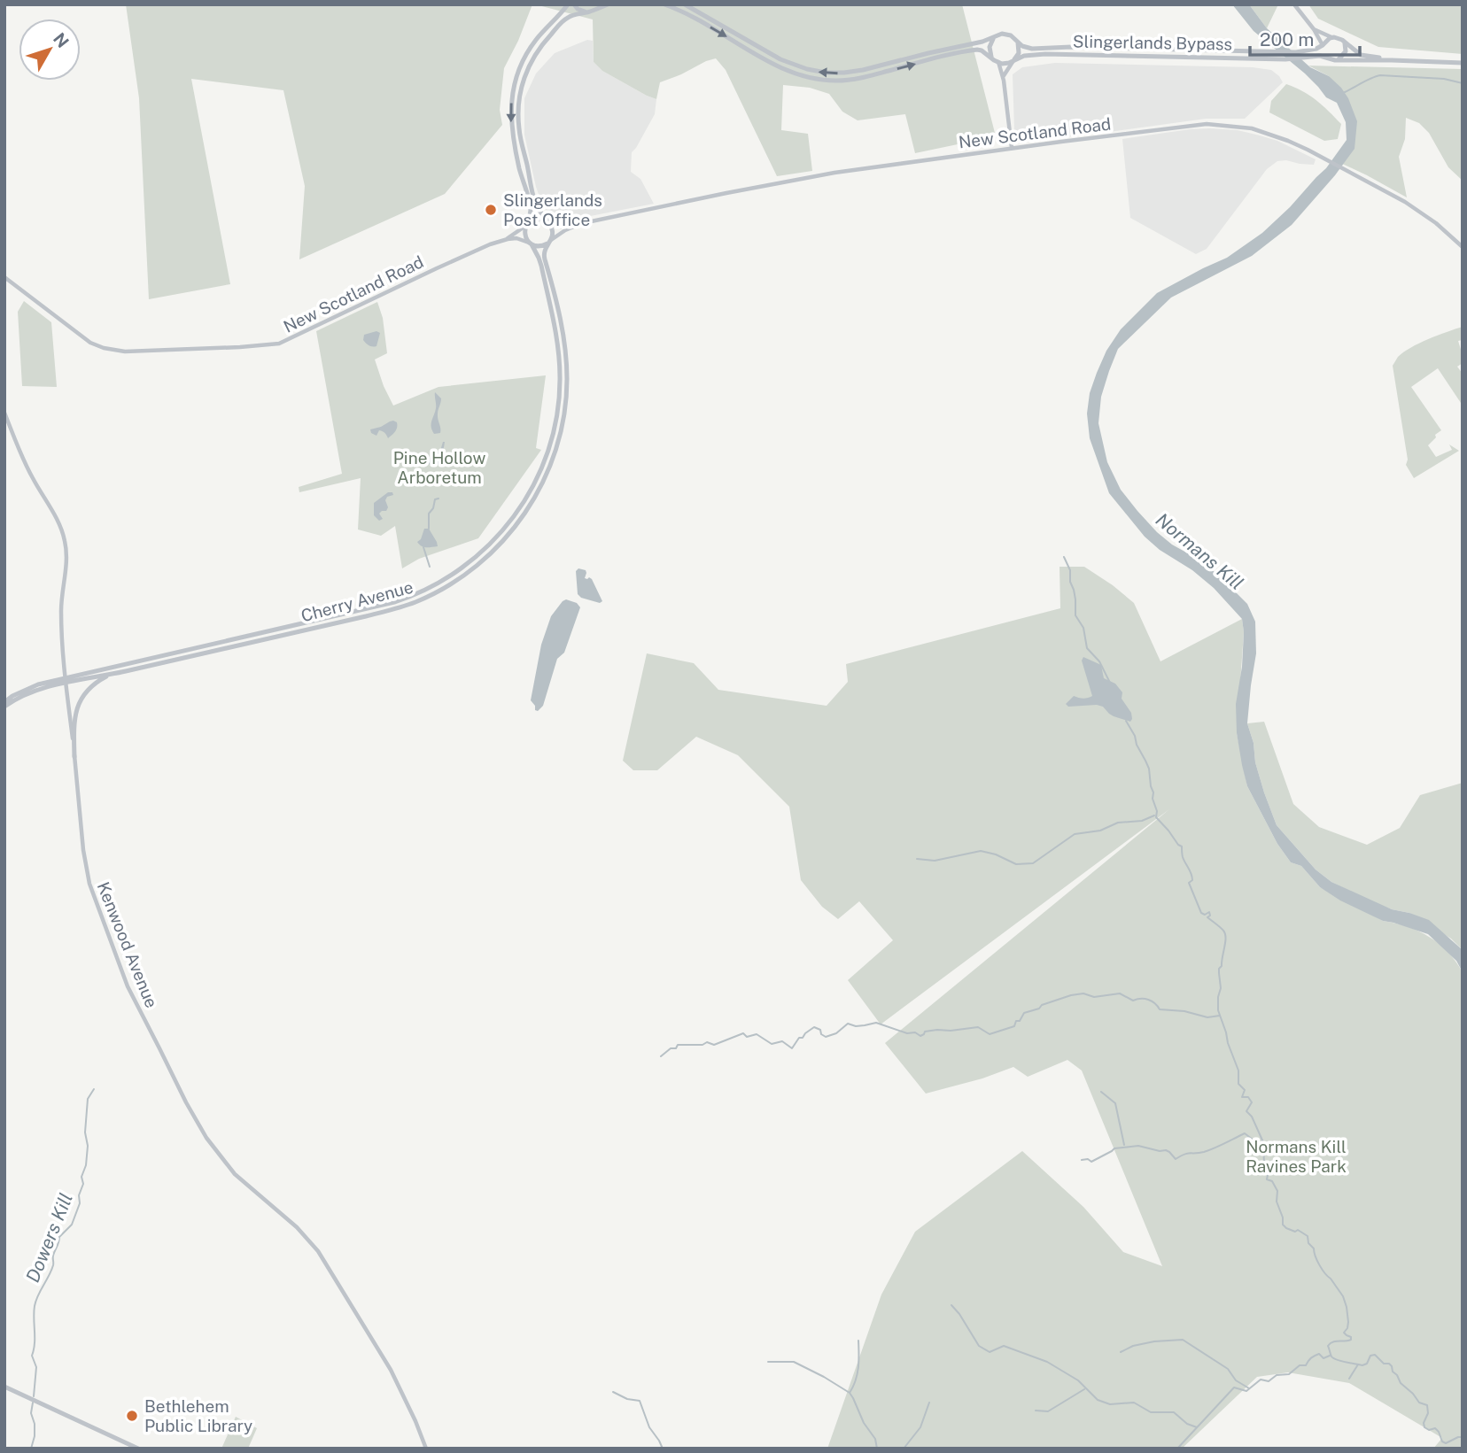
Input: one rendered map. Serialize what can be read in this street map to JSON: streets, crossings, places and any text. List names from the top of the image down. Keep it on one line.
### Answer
{"streets":{"main road":["Slingerlands Bypass","New Scotland Road","Cherry Avenue","Kenwood Avenue"]},"crossings":[["New Scotland Road","Cherry Avenue"],["Cherry Avenue","Kenwood Avenue"]],"water":["Normans Kill","Dowers Kill"],"parks":["Pine Hollow Arboretum","Normans Kill Ravines Park"],"places":["Slingerlands Post Office","Bethlehem Public Library"],"scale_bar":"200 m","north":"top right"}
